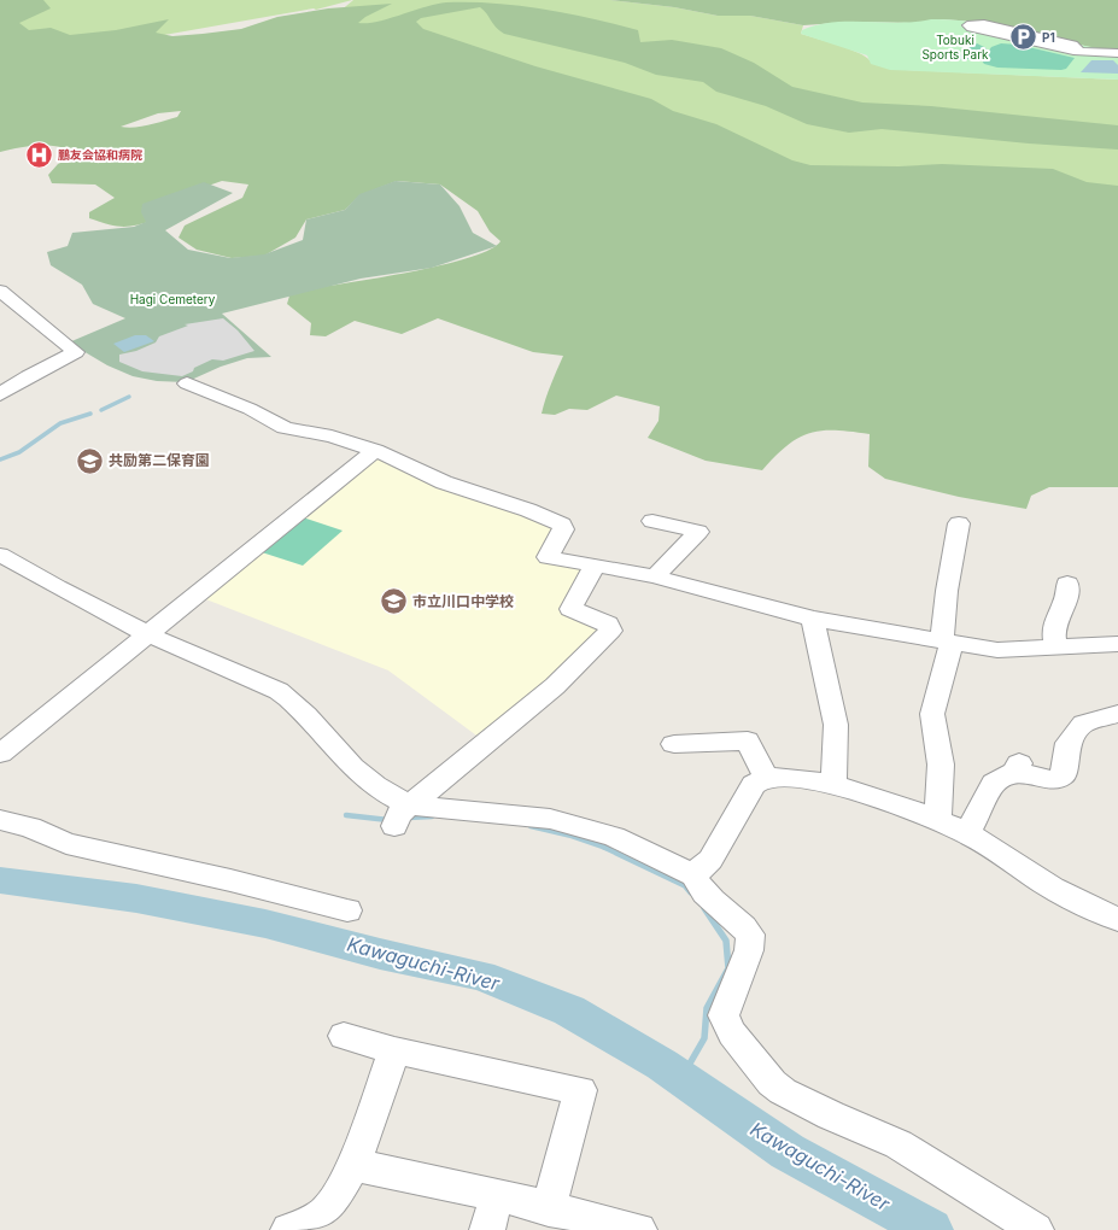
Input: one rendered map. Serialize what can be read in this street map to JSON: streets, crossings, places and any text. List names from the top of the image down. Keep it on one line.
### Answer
{"water":["Kawaguchi-River"],"parks":["Tobuki Sports Park","Hagi Cemetery"],"places":{"parking":["P1"],"hospital":["鵬友会協和病院"],"school or university":["共励第二保育園","市立川口中学校"]}}
